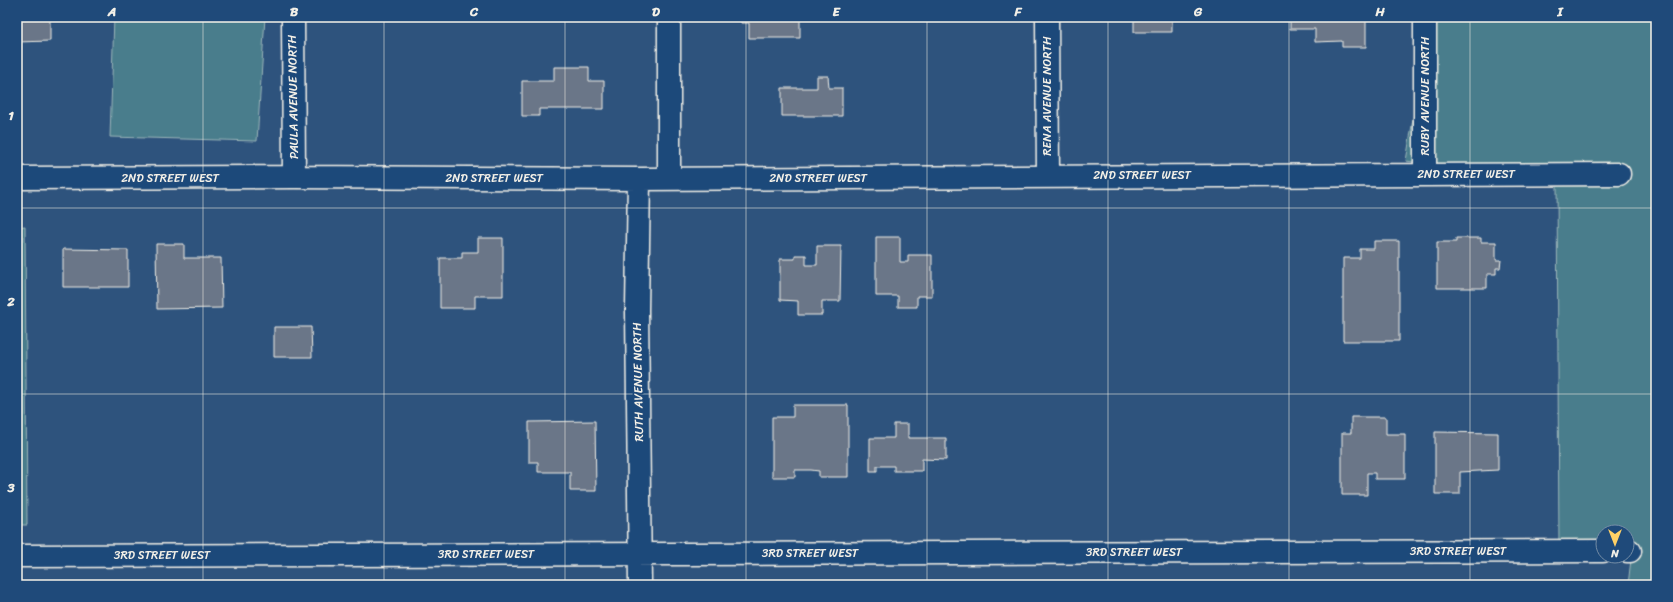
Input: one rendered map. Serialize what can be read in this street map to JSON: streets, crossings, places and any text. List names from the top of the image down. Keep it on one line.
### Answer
{"streets":{"street":["RENA AVENUE NORTH","RUBY AVENUE NORTH","PAULA AVENUE NORTH","2ND STREET WEST","RUTH AVENUE NORTH","3RD STREET WEST"]},"crossings":[["RENA AVENUE NORTH","2ND STREET WEST"],["RUBY AVENUE NORTH","2ND STREET WEST"],["PAULA AVENUE NORTH","2ND STREET WEST"],["2ND STREET WEST","RUTH AVENUE NORTH"],["RUTH AVENUE NORTH","3RD STREET WEST"]],"north":"bottom","grid":{"columns":["A","B","C","D","E","F","G","H","I"],"rows":["1","2","3"]}}
